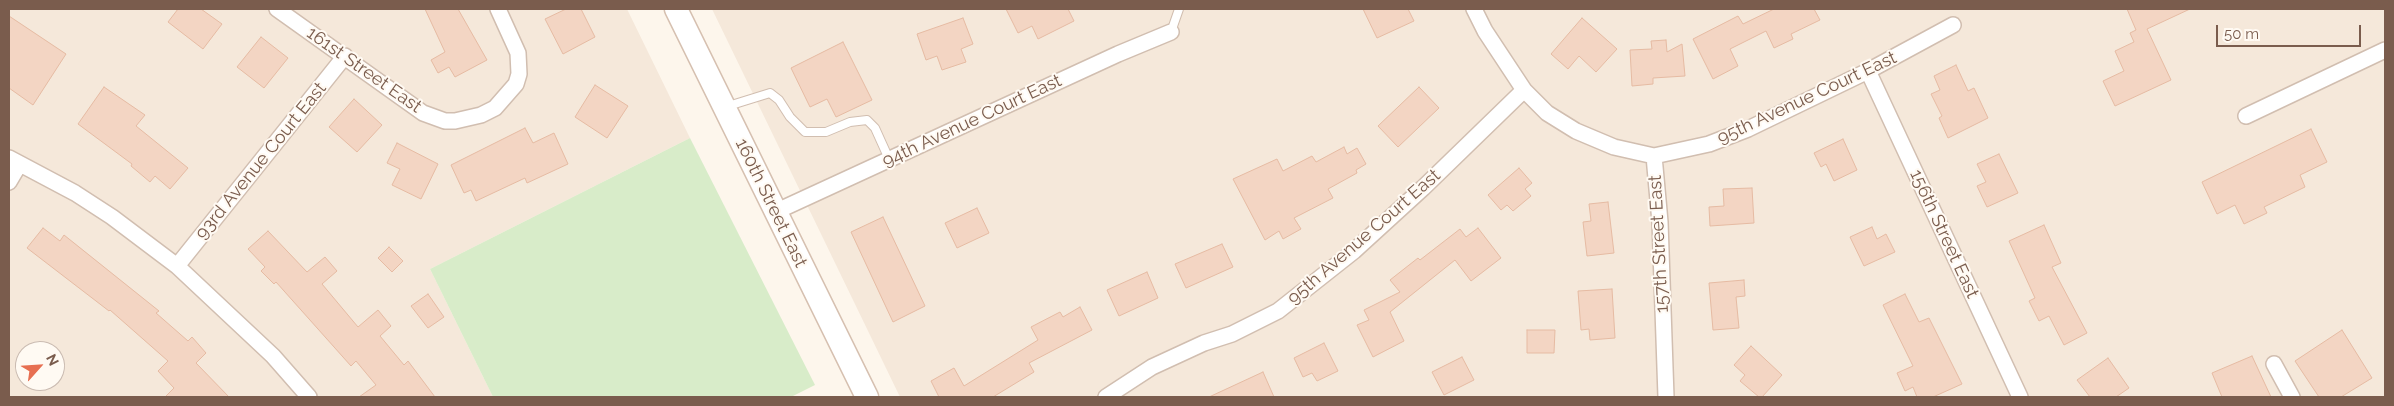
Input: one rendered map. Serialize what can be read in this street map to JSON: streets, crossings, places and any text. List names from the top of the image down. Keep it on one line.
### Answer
{"streets":{"main road":["160th Street East"],"street":["161st Street East","95th Avenue Court East","94th Avenue Court East","93rd Avenue Court East","156th Street East","157th Street East"]},"crossings":[["161st Street East","93rd Avenue Court East"],["95th Avenue Court East","156th Street East"],["95th Avenue Court East","157th Street East"],["94th Avenue Court East","160th Street East"]],"scale_bar":"50 m","north":"top right"}
